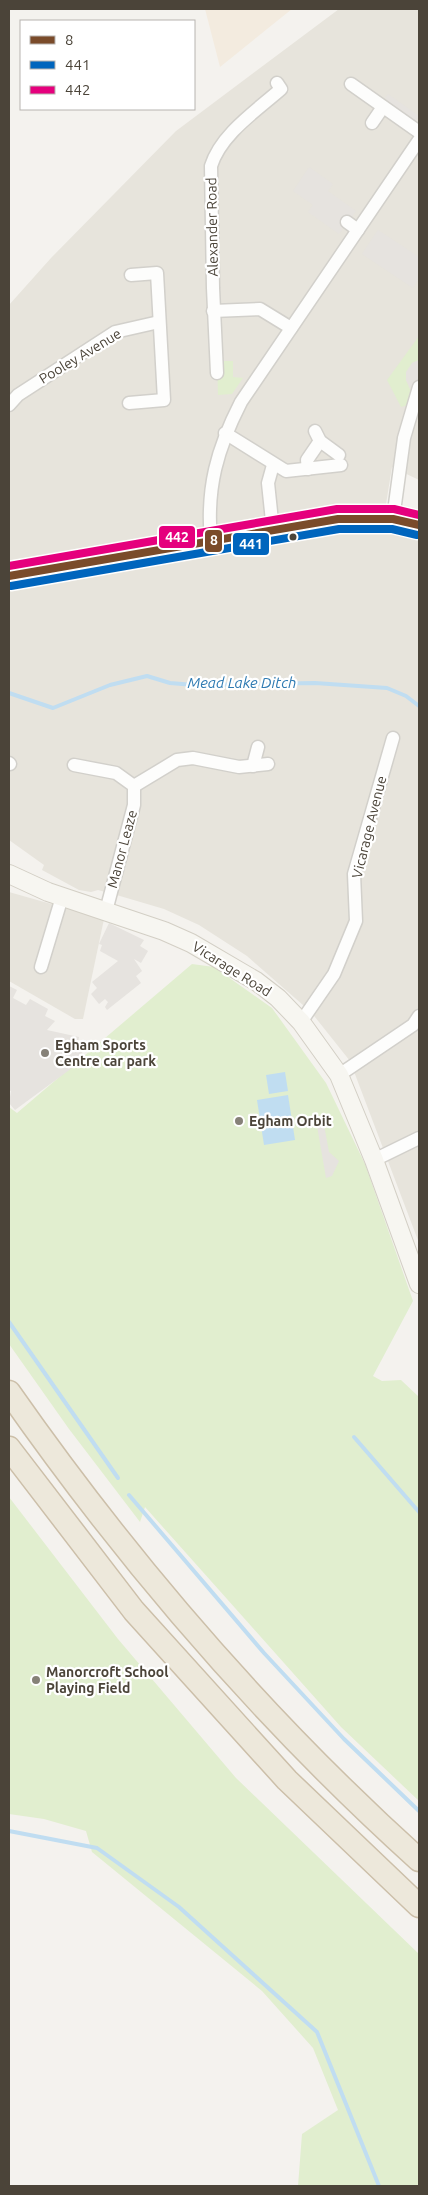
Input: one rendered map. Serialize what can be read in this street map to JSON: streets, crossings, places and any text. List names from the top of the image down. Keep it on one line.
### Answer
{"streets":{"main road":["Vicarage Road"],"street":["Alexander Road","Pooley Avenue","Vicarage Avenue","Manor Leaze"]},"crossings":[["Vicarage Avenue","Vicarage Road"],["Manor Leaze","Vicarage Road"]],"water":["Mead Lake Ditch"],"places":["Egham Sports Centre car park","Egham Orbit","Manorcroft School Playing Field"],"lines":["transit line 442","transit line 8","transit line 441"],"legend":["8","441","442"]}
